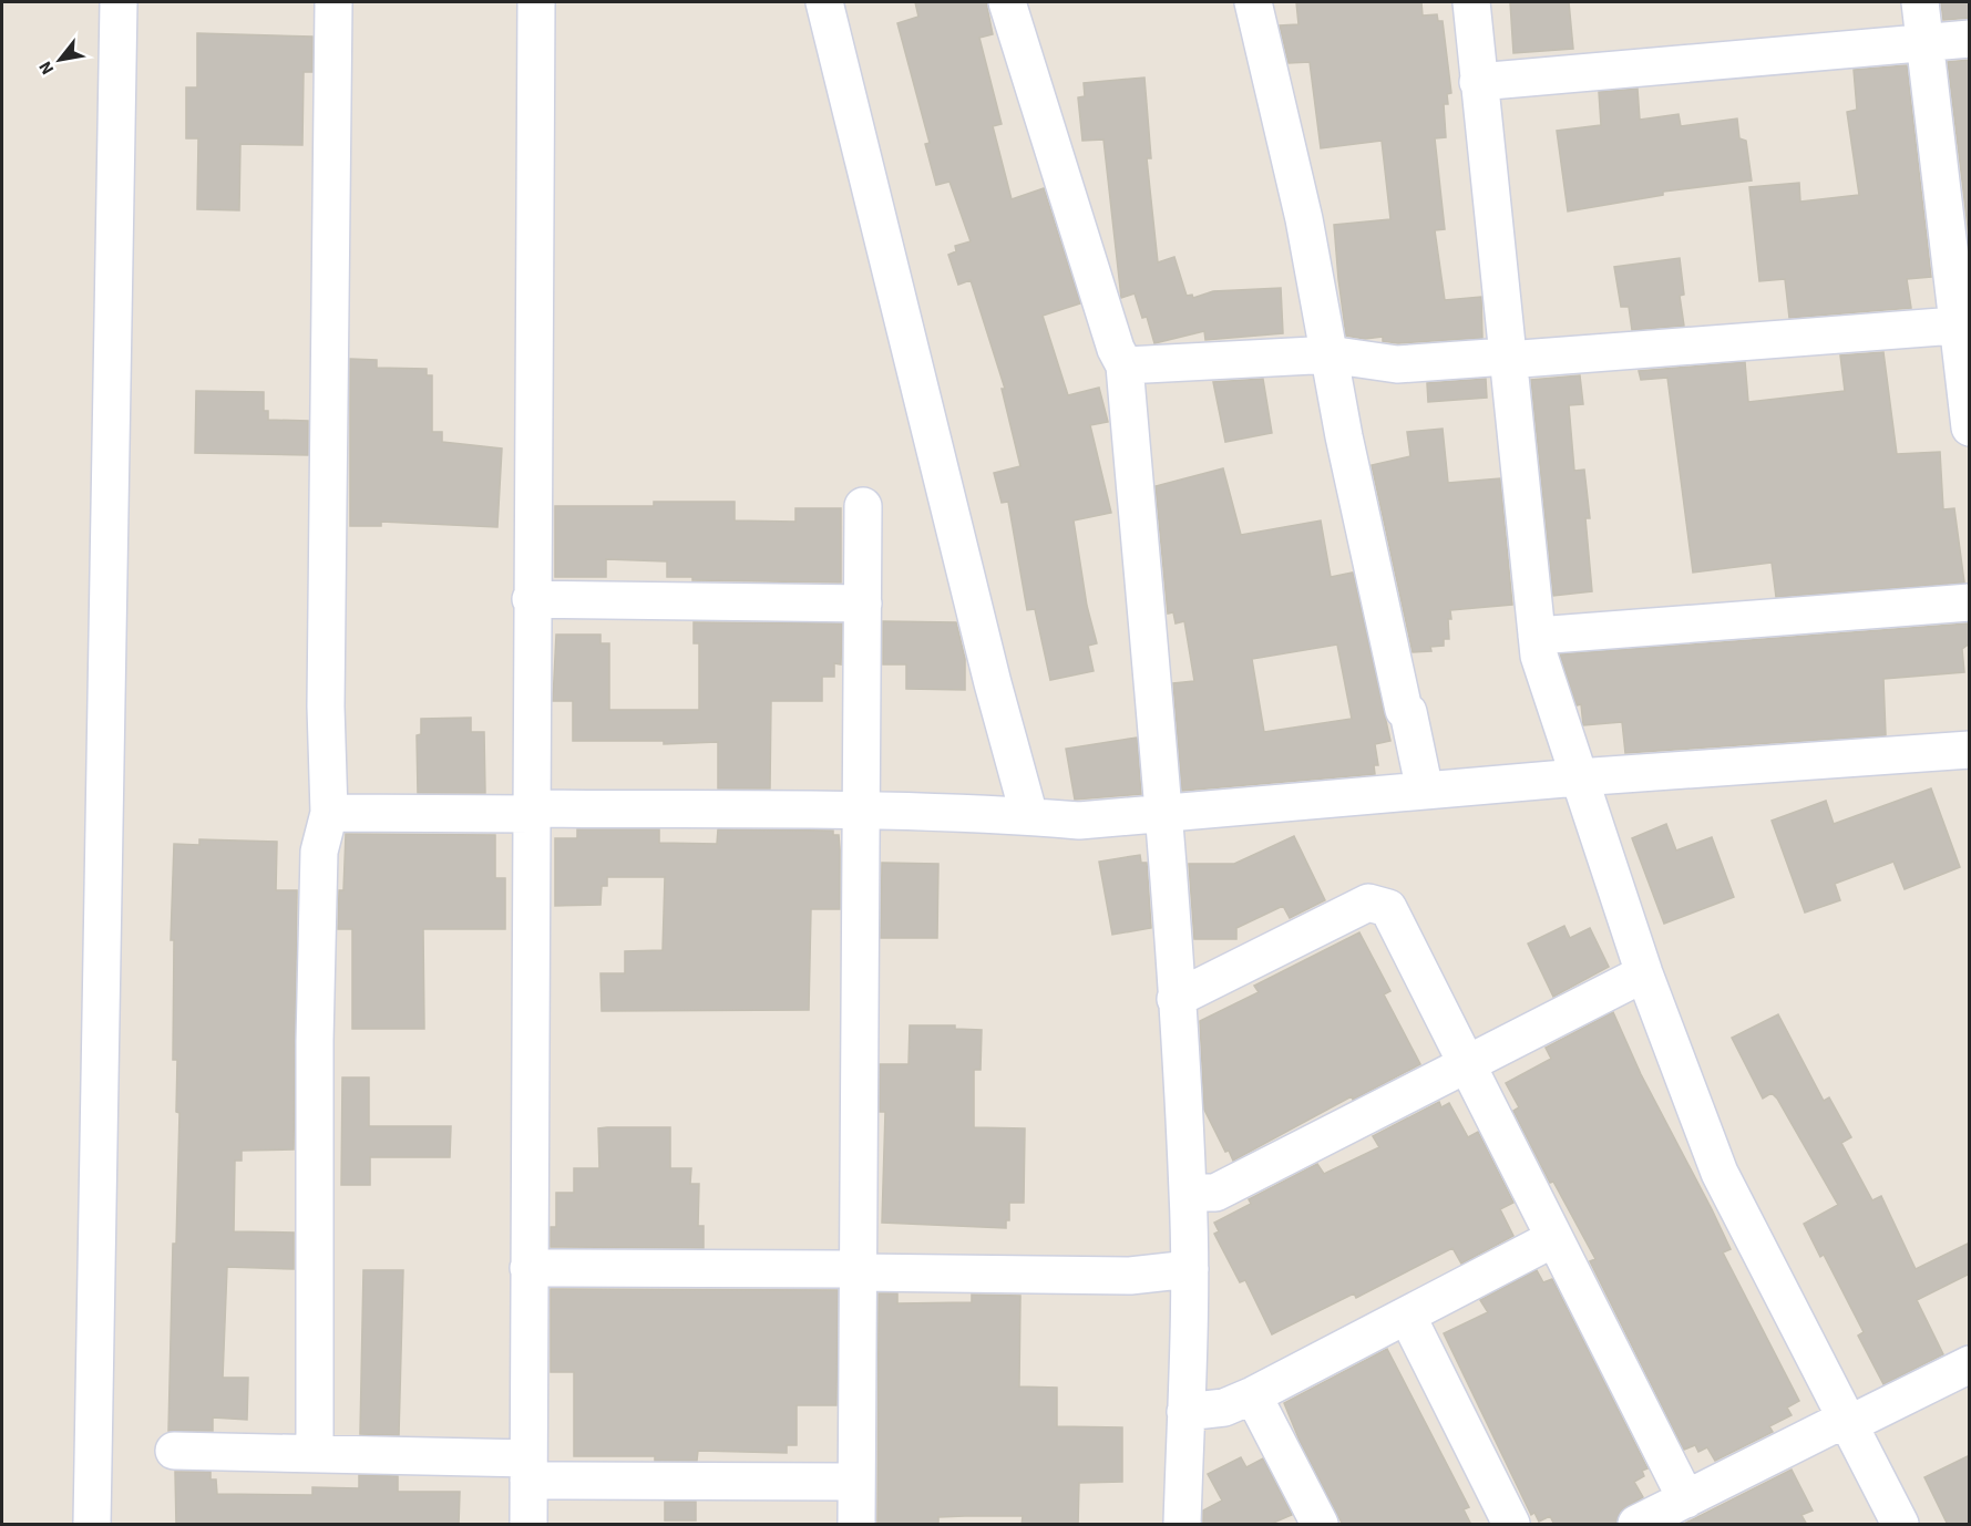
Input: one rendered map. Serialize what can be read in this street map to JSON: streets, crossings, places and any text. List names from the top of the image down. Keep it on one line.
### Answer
{"north":"bottom left"}
